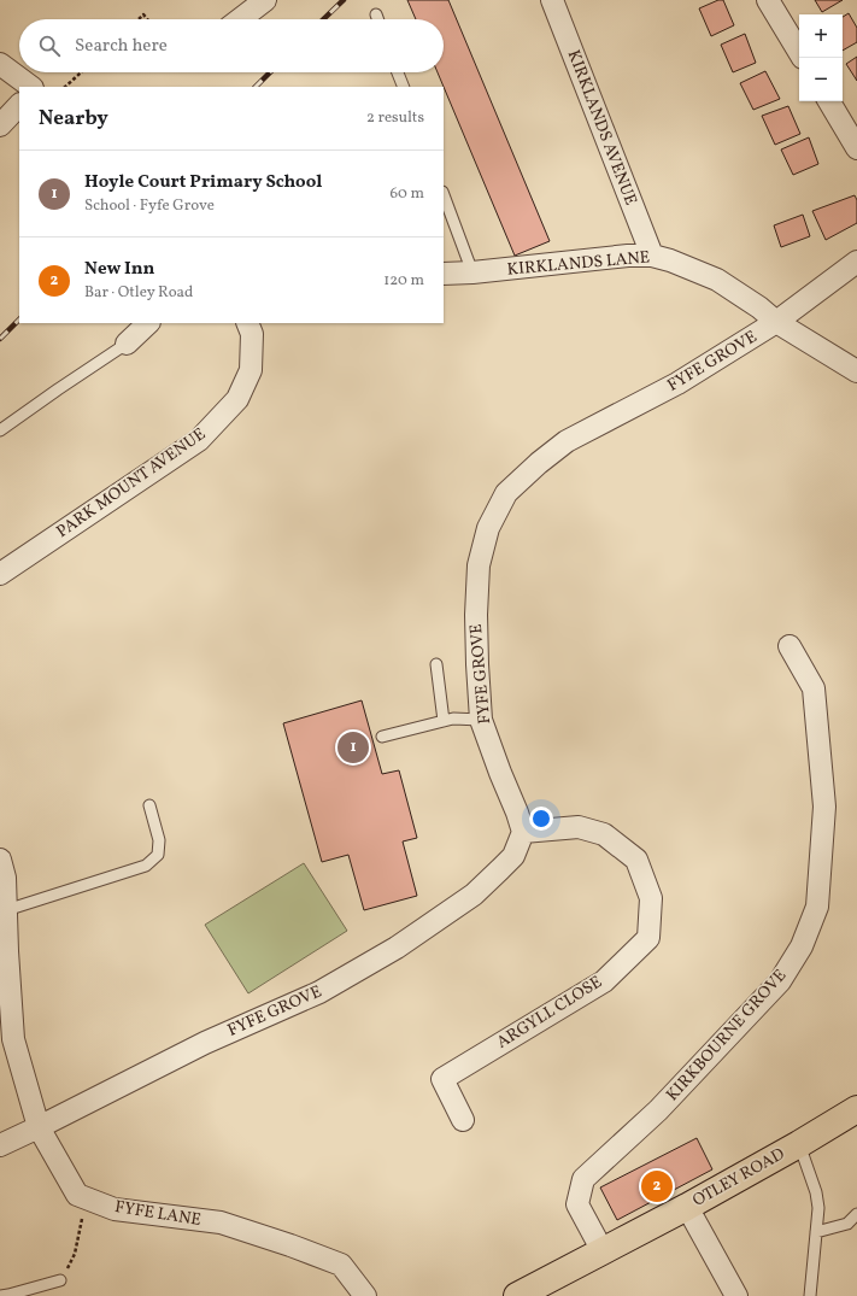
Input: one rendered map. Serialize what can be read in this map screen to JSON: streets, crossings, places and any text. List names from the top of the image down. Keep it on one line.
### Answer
{"streets":{"main road":["OTLEY ROAD"],"street":["KIRKLANDS AVENUE","KIRKLANDS LANE","FYFE GROVE","PARK MOUNT AVENUE","ARGYLL CLOSE","KIRKBOURNE GROVE","FYFE LANE"]},"crossings":[["KIRKLANDS AVENUE","KIRKLANDS LANE"],["KIRKLANDS LANE","FYFE GROVE"],["FYFE GROVE","ARGYLL CLOSE"],["KIRKBOURNE GROVE","OTLEY ROAD"]],"page":{"map_buttons":["+","−"],"search":"Search here","heading":["Nearby","2 results"],"list":[{"mark":"1","name":"Hoyle Court Primary School","note":"School · Fyfe Grove","value":"60 m"},{"mark":"2","name":"New Inn","note":"Bar · Otley Road","value":"120 m"}],"pins":["1","2"]}}
